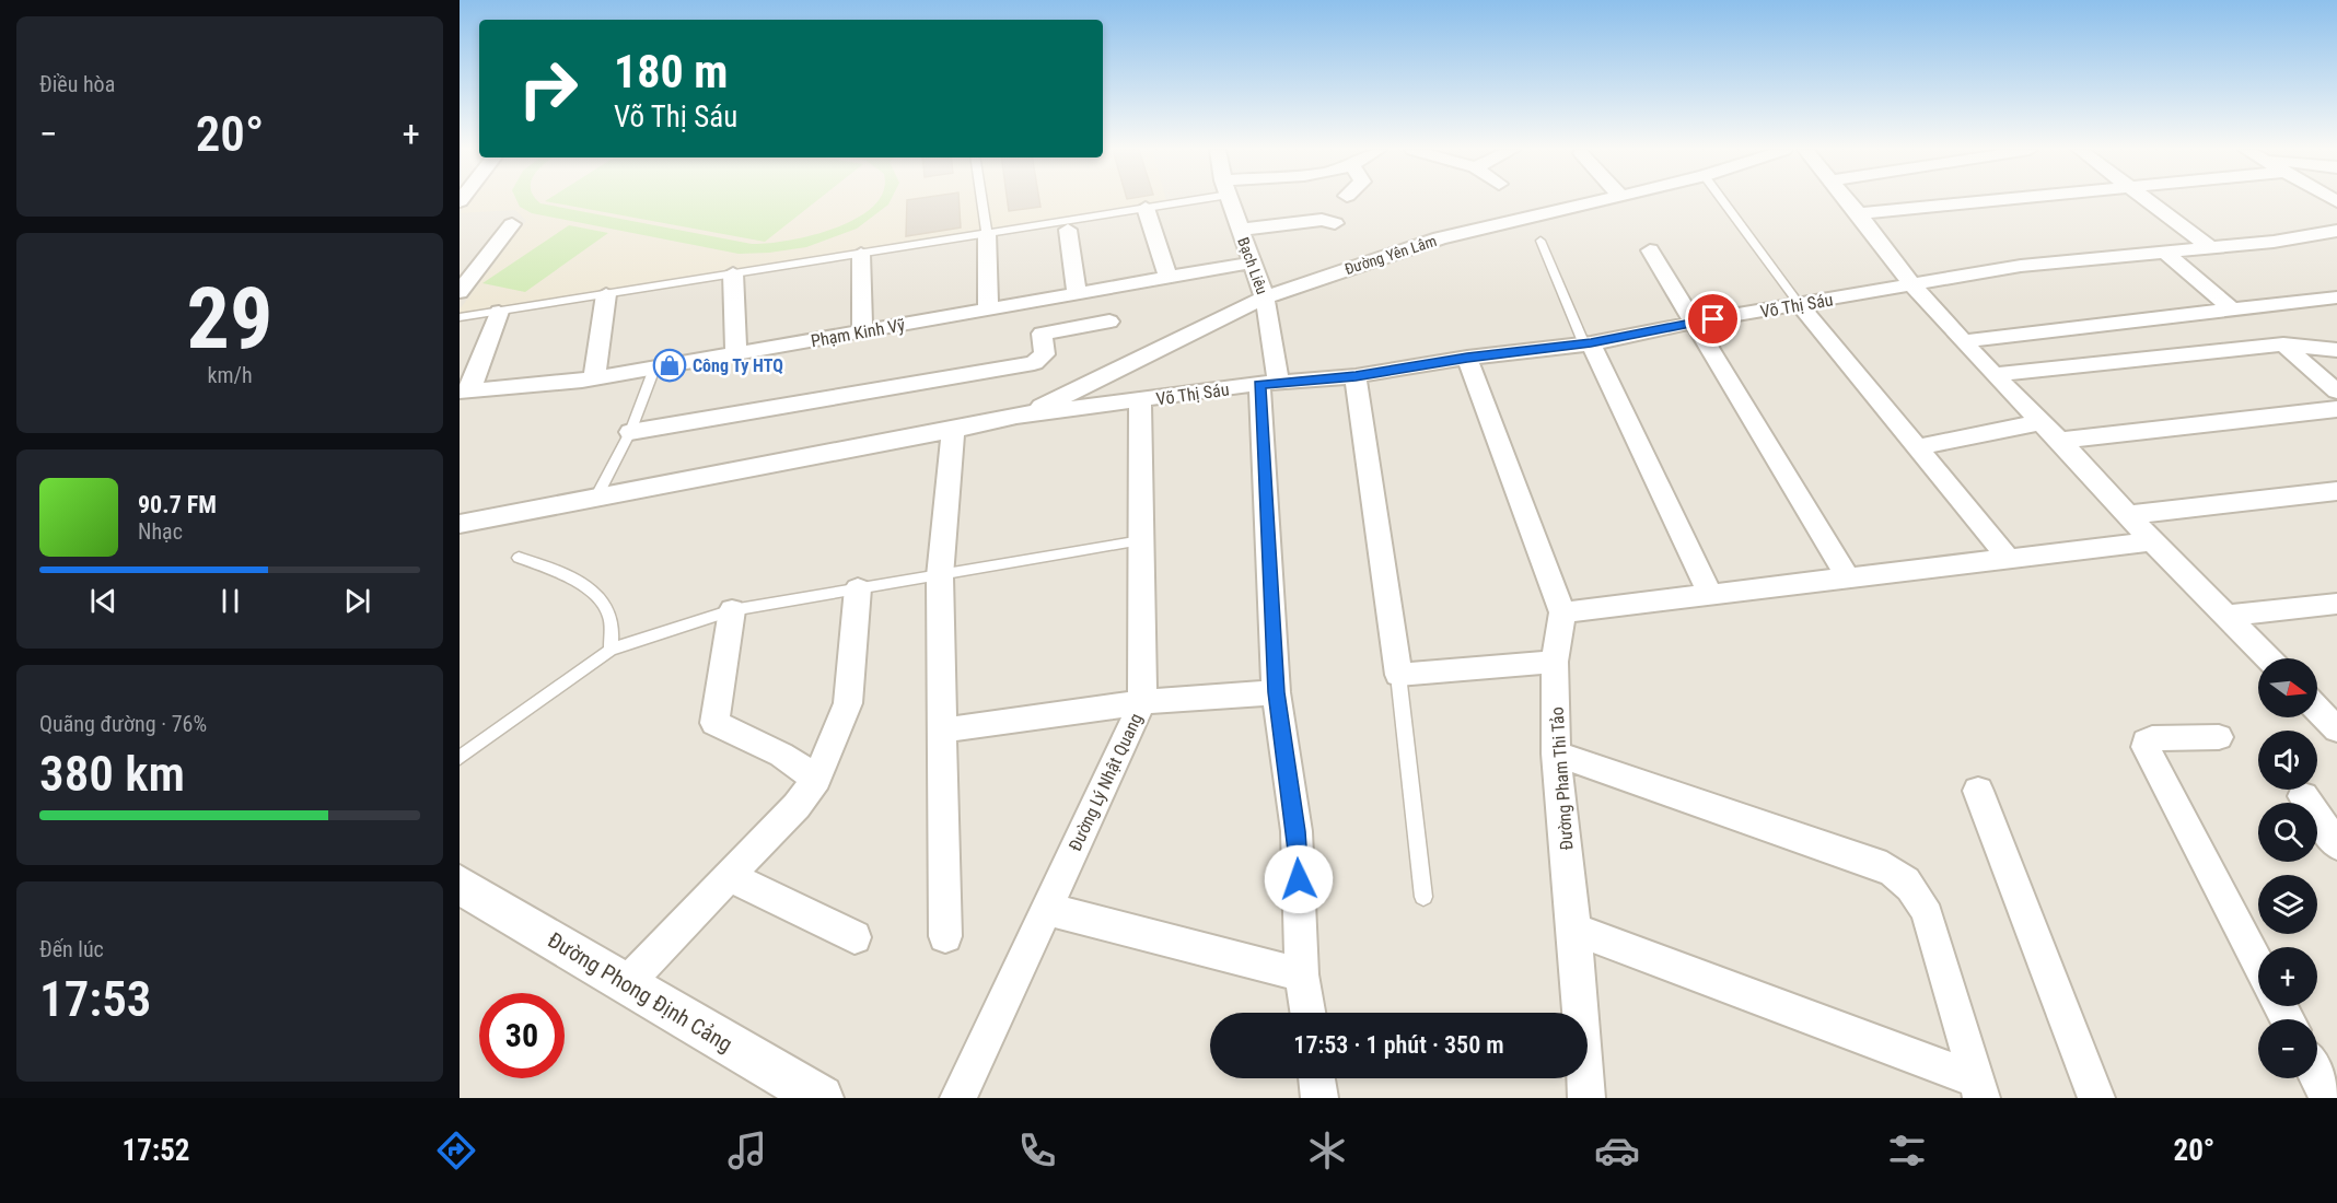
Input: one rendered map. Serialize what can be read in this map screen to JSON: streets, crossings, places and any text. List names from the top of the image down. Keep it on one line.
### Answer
{"streets":{"street":["Đường Yên Lâm","Bạch Liêu","Võ Thị Sáu","Phạm Kinh Vỹ","Đường Pham Thi Tảo","Đường Lý Nhật Quang","Đường Phong Định Cảng"]},"crossings":[["Đường Yên Lâm","Bạch Liêu"],["Đường Yên Lâm","Võ Thị Sáu"],["Bạch Liêu","Võ Thị Sáu"],["Bạch Liêu","Phạm Kinh Vỹ"],["Võ Thị Sáu","Đường Pham Thi Tảo"],["Võ Thị Sáu","Đường Lý Nhật Quang"]],"places":{"shop":["Công Ty HTQ"]},"north":"right","page":{"tile":["Điều hòa",["29","km/h"],["Quãng đường · 76%","380 km"],["Đến lúc","17:53"]],"turn":["180 m","Võ Thị Sáu"],"heat":["−","20°","+"],"song":["90.7 FM","Nhạc"],"map_buttons":["+","−"],"limit":"30","trip":"17:53 · 1 phút · 350 m","tabs":["17:52","20°"]}}
